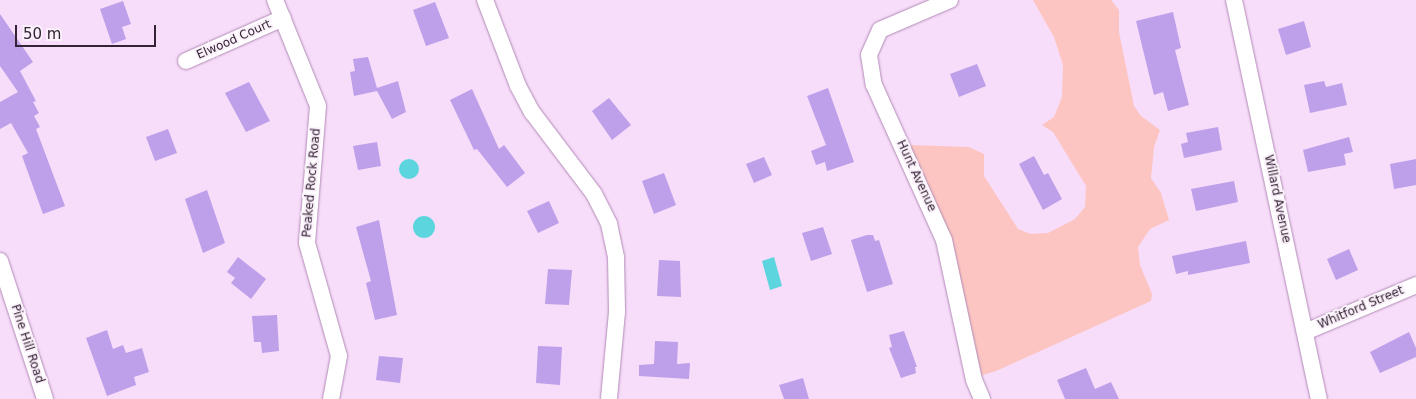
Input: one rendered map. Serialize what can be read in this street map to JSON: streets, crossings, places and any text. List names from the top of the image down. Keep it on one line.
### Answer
{"streets":{"street":["Elwood Court","Hunt Avenue","Peaked Rock Road","Willard Avenue","Whitford Street","Pine Hill Road"]},"crossings":[["Elwood Court","Peaked Rock Road"],["Willard Avenue","Whitford Street"]],"scale_bar":"50 m"}
